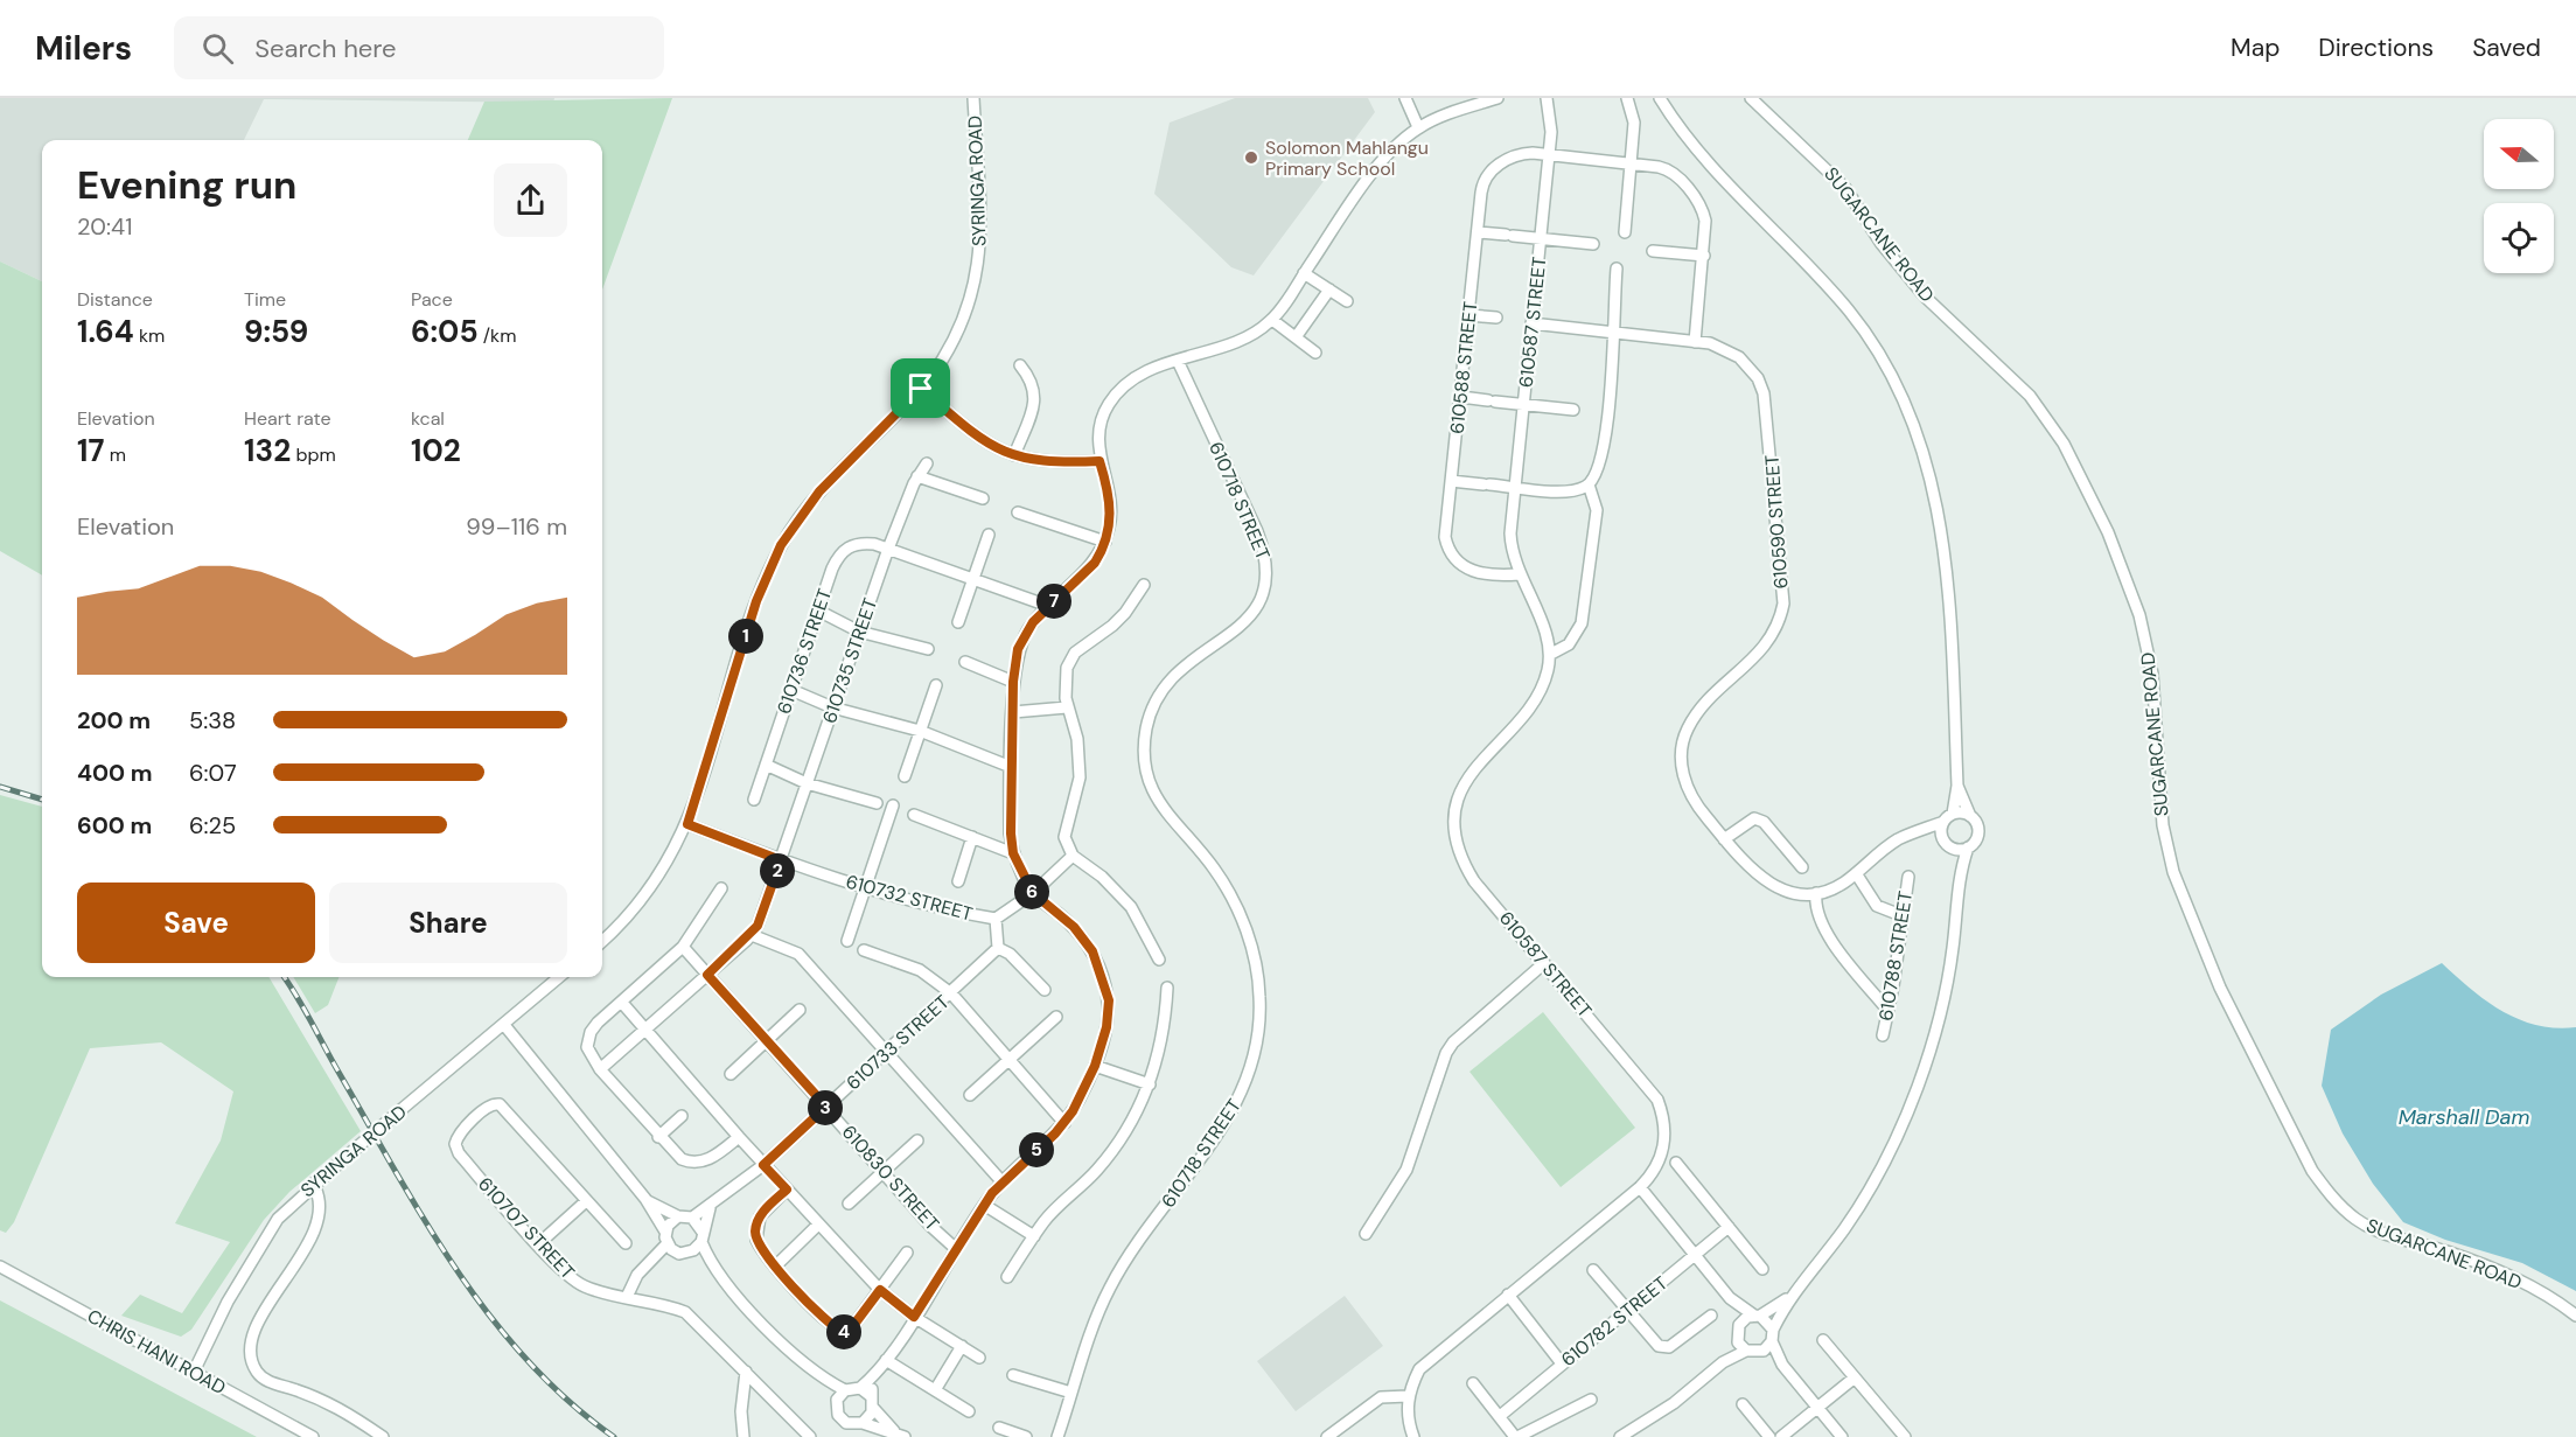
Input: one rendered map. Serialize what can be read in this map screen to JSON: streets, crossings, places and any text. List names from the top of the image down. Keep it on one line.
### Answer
{"streets":{"street":["SYRINGA ROAD","SUGARCANE ROAD","610587 STREET","610588 STREET","610718 STREET","610590 STREET","610736 STREET","610735 STREET","610732 STREET","610788 STREET","610733 STREET","610830 STREET","610707 STREET","610782 STREET","CHRIS HANI ROAD"]},"crossings":[["SYRINGA ROAD","610732 STREET"],["SYRINGA ROAD","CHRIS HANI ROAD"],["610587 STREET","610588 STREET"],["610587 STREET","610590 STREET"],["610588 STREET","610590 STREET"],["610736 STREET","610735 STREET"],["610735 STREET","610732 STREET"],["610733 STREET","610830 STREET"]],"water":["Marshall Dam"],"places":["Solomon Mahlangu Primary School"],"north":"left","page":{"header":"Milers","search":"Search here","nav":["Map","Directions","Saved"],"heading":["Evening run","20:41"],"stats":[["Distance","1.64 km"],["Time","9:59"],["Pace","6:05 /km"],["Elevation","17 m"],["Heart rate","132 bpm"],["kcal","102"]],"chart":["Elevation","99–116 m"],"pins":["7","1","2","6","3","5","4"],"list":[{"name":"200 m","note":"5:38"},{"name":"400 m","note":"6:07"},{"name":"600 m","note":"6:25"}],"buttons":["Save","Share"]}}
